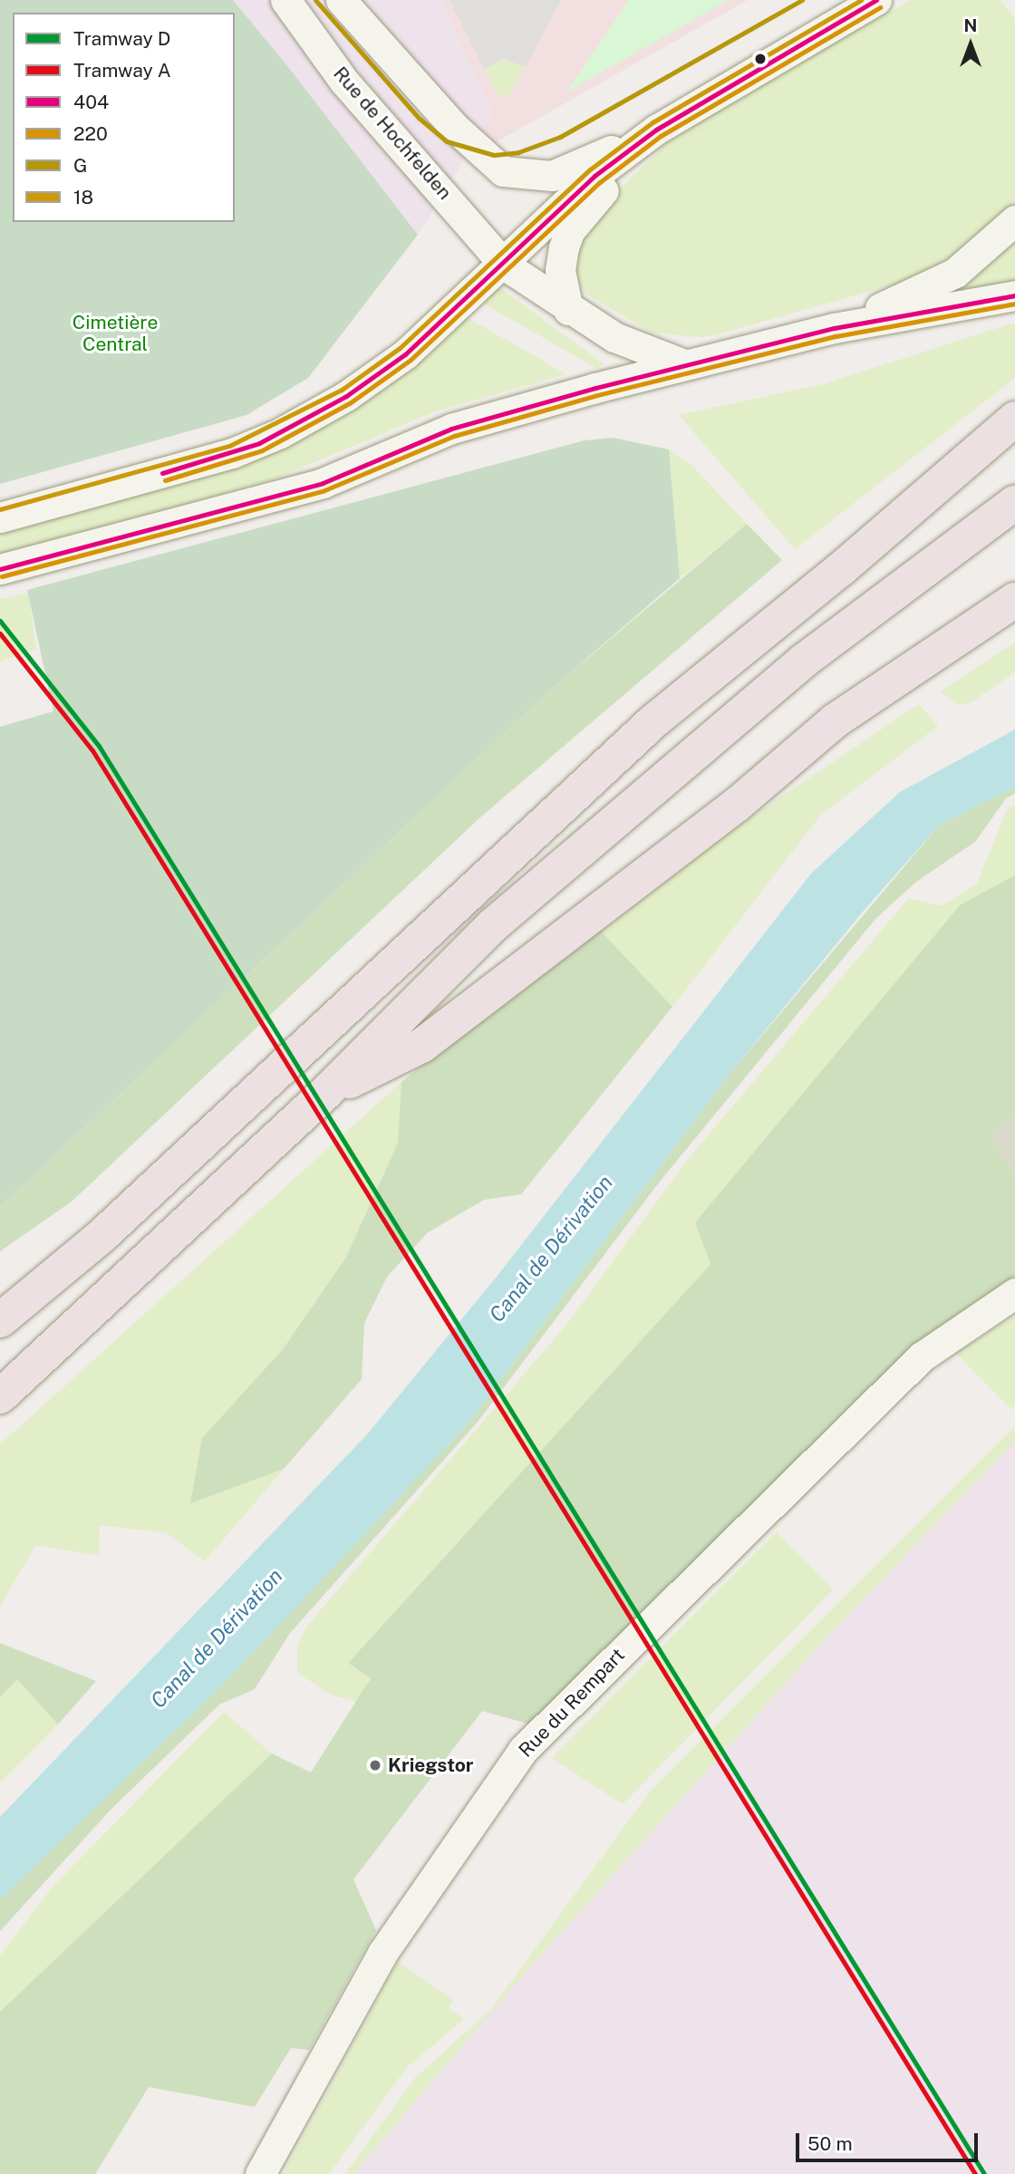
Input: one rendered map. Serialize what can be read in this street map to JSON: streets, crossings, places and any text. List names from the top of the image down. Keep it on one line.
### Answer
{"streets":{"main road":["Rue de Hochfelden","Rue du Rempart"]},"water":["Canal de Dérivation"],"parks":["Cimetière Central"],"places":["Kriegstor"],"lines":["transit line 404","transit line G","transit line 18","transit line 220","tram line D","tram line A"],"legend":["Tramway D","Tramway A","404","220","G","18"],"scale_bar":"50 m","north":"top"}
